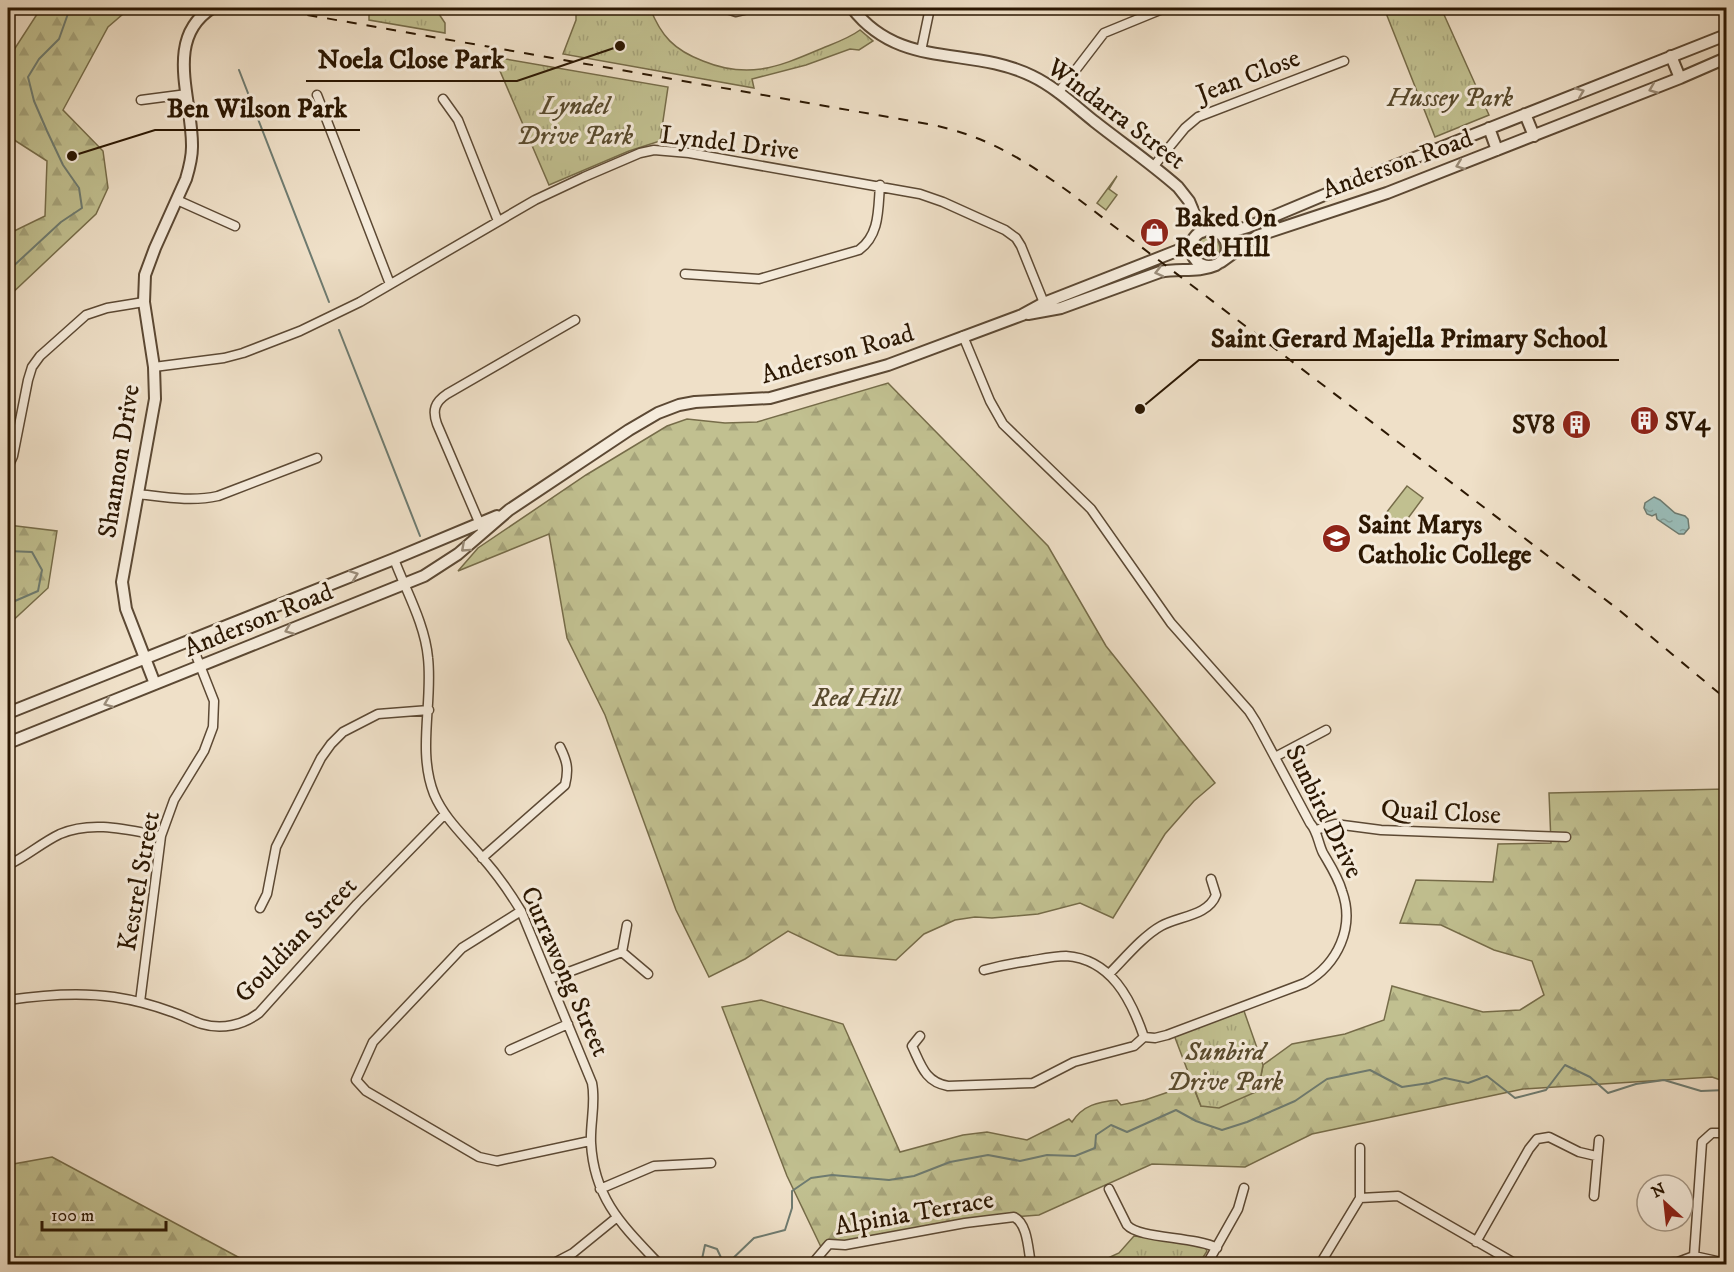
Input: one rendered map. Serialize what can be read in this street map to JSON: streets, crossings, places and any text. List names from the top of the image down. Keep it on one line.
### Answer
{"streets":{"street":["Jean Close","Windarra Street","Lyndel Drive","Anderson Road","Shannon Drive","Sunbird Drive","Quail Close","Kestrel Street","Gouldian Street","Currawong Street","Alpinia Terrace"]},"crossings":[["Jean Close","Windarra Street"],["Windarra Street","Anderson Road"],["Lyndel Drive","Anderson Road"],["Lyndel Drive","Shannon Drive"],["Anderson Road","Shannon Drive"],["Anderson Road","Sunbird Drive"],["Anderson Road","Kestrel Street"],["Anderson Road","Currawong Street"],["Sunbird Drive","Quail Close"],["Kestrel Street","Gouldian Street"],["Gouldian Street","Currawong Street"]],"parks":["Hussey Park","Lyndel Drive Park","Red Hill","Sunbird Drive Park"],"places":{"other":["Noela Close Park","Ben Wilson Park","Saint Gerard Majella Primary School"],"shop":["Baked On Red HIll"],"building":["SV4","SV8"],"school or university":["Saint Marys Catholic College"]},"scale_bar":"100 m","north":"top left"}
